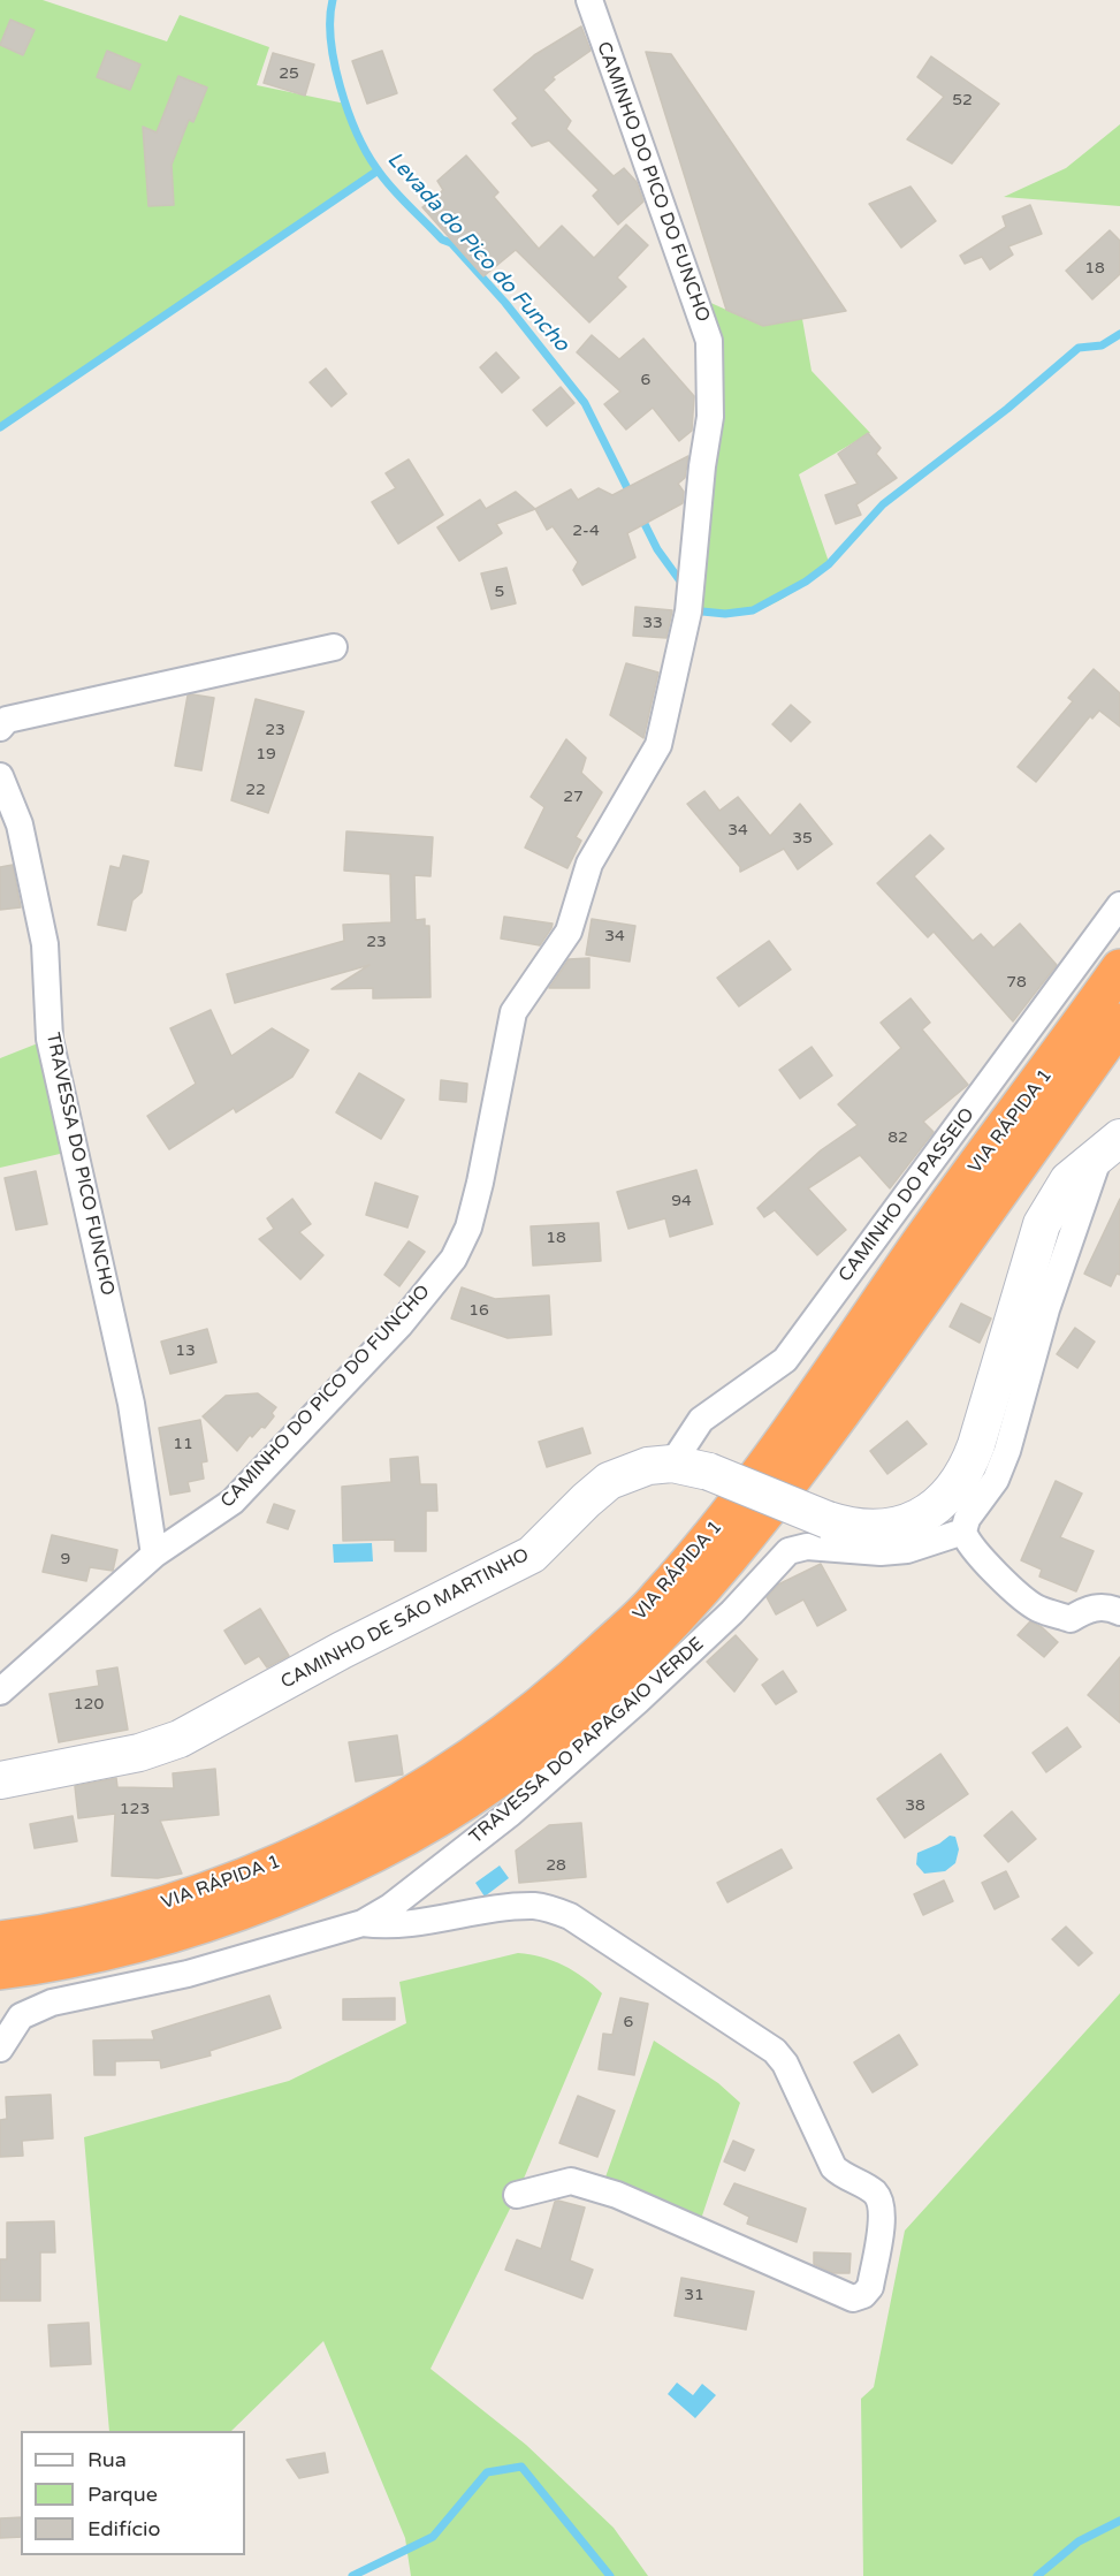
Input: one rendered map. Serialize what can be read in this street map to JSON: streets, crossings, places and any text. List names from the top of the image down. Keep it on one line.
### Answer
{"streets":{"highway":["VIA RÁPIDA 1"],"street":["CAMINHO DO PICO DO FUNCHO","TRAVESSA DO PICO FUNCHO","CAMINHO DO PASSEIO","CAMINHO DE SÃO MARTINHO","TRAVESSA DO PAPAGAIO VERDE"]},"crossings":[["CAMINHO DO PICO DO FUNCHO","TRAVESSA DO PICO FUNCHO"],["CAMINHO DO PASSEIO","CAMINHO DE SÃO MARTINHO"]],"water":["Levada do Pico do Funcho"],"house_numbers":["25","52","18","6","2-4","5","33","23","19","22","27","34","35","34","23","78","82","94","18","16","13","11","9","120","38","123","28","6","31"],"legend":["Rua","Parque","Edifício"]}
